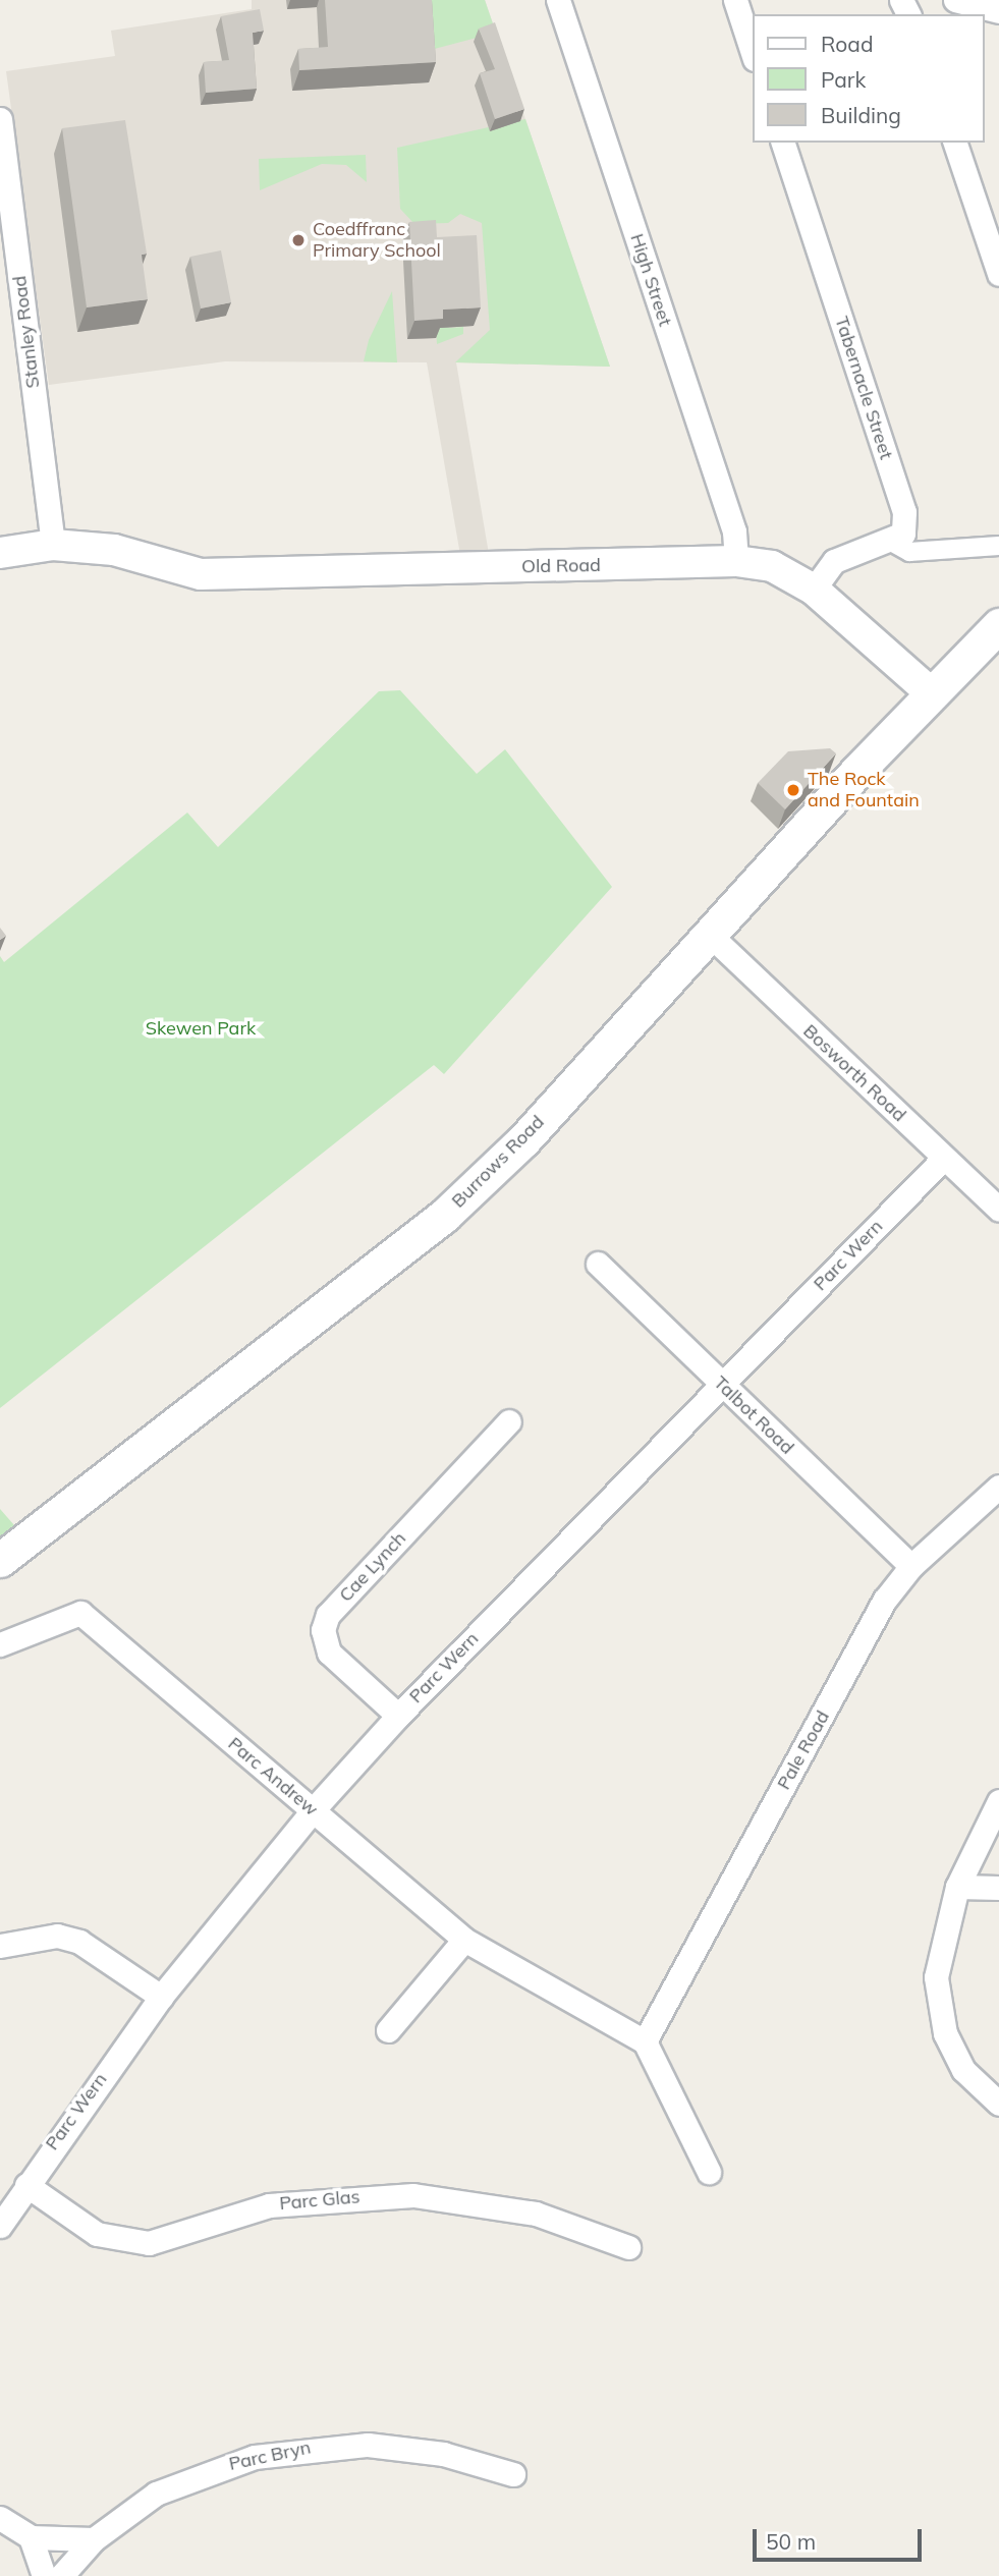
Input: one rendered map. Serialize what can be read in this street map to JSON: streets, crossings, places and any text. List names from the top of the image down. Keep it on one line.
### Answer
{"streets":{"main road":["Burrows Road"],"street":["High Street","Stanley Road","Tabernacle Street","Old Road","Bosworth Road","Parc Wern","Talbot Road","Cae Lynch","Pale Road","Parc Andrew","Parc Glas","Parc Bryn"]},"crossings":[["High Street","Old Road"],["Stanley Road","Old Road"],["Old Road","Burrows Road"],["Bosworth Road","Burrows Road"],["Bosworth Road","Parc Wern"],["Parc Wern","Talbot Road"],["Parc Wern","Cae Lynch"],["Parc Wern","Parc Andrew"],["Parc Wern","Parc Glas"],["Talbot Road","Pale Road"]],"parks":["Skewen Park"],"places":["Coedffranc Primary School","The Rock and Fountain"],"legend":["Road","Park","Building"],"scale_bar":"50 m"}
